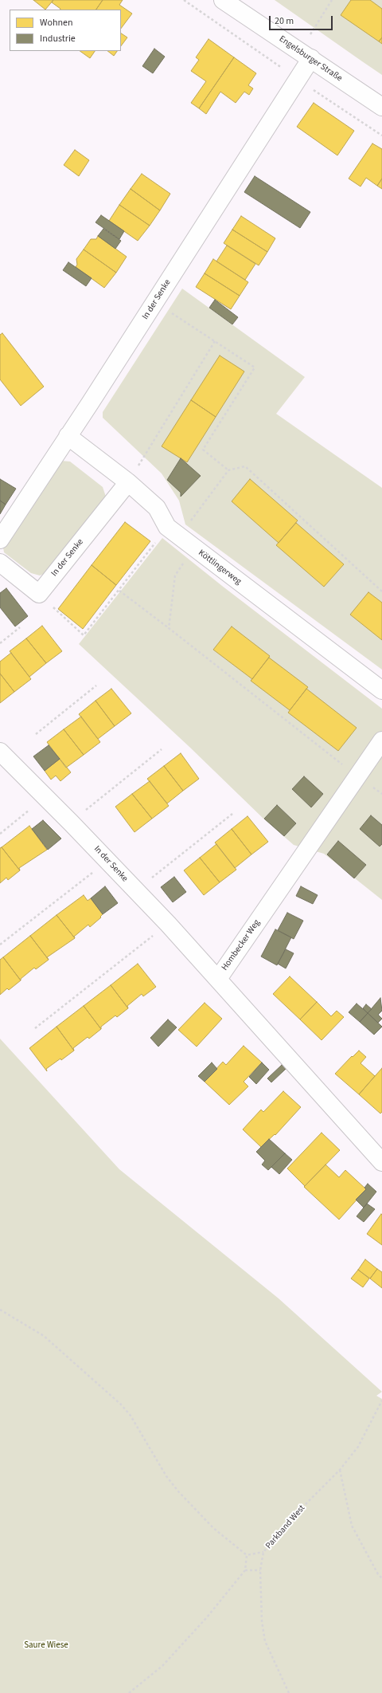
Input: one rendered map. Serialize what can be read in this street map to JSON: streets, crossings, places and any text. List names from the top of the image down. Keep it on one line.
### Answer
{"streets":{"street":["Engelsburger Straße","In der Senke","Köttlingerweg","Hombecker Weg"],"path":["Parkband West"]},"crossings":[["Engelsburger Straße","In der Senke"],["In der Senke","Köttlingerweg"],["In der Senke","Hombecker Weg"]],"parks":["Saure Wiese"],"legend":["Wohnen","Industrie"],"scale_bar":"20 m"}
